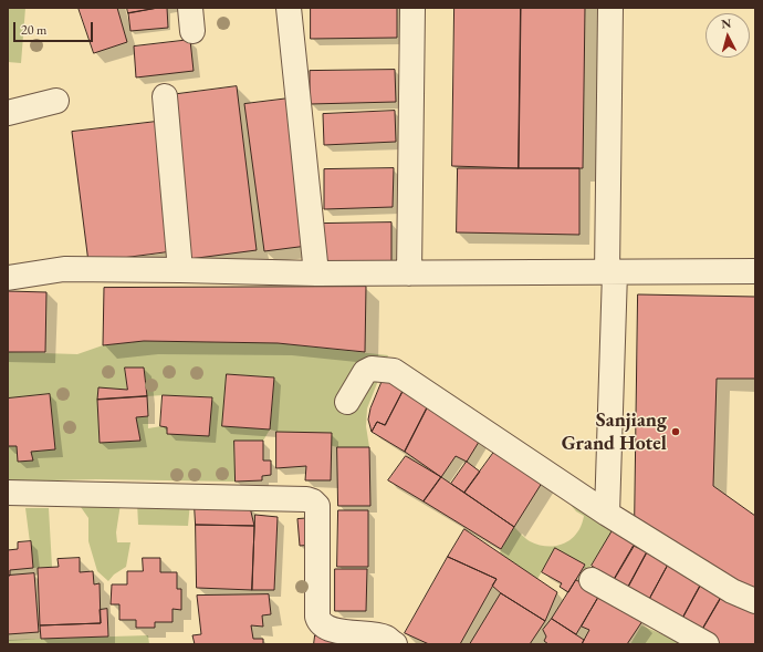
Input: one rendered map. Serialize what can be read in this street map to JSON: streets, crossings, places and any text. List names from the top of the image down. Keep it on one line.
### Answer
{"places":["Sanjiang Grand Hotel"],"scale_bar":"20 m","north":"top"}
